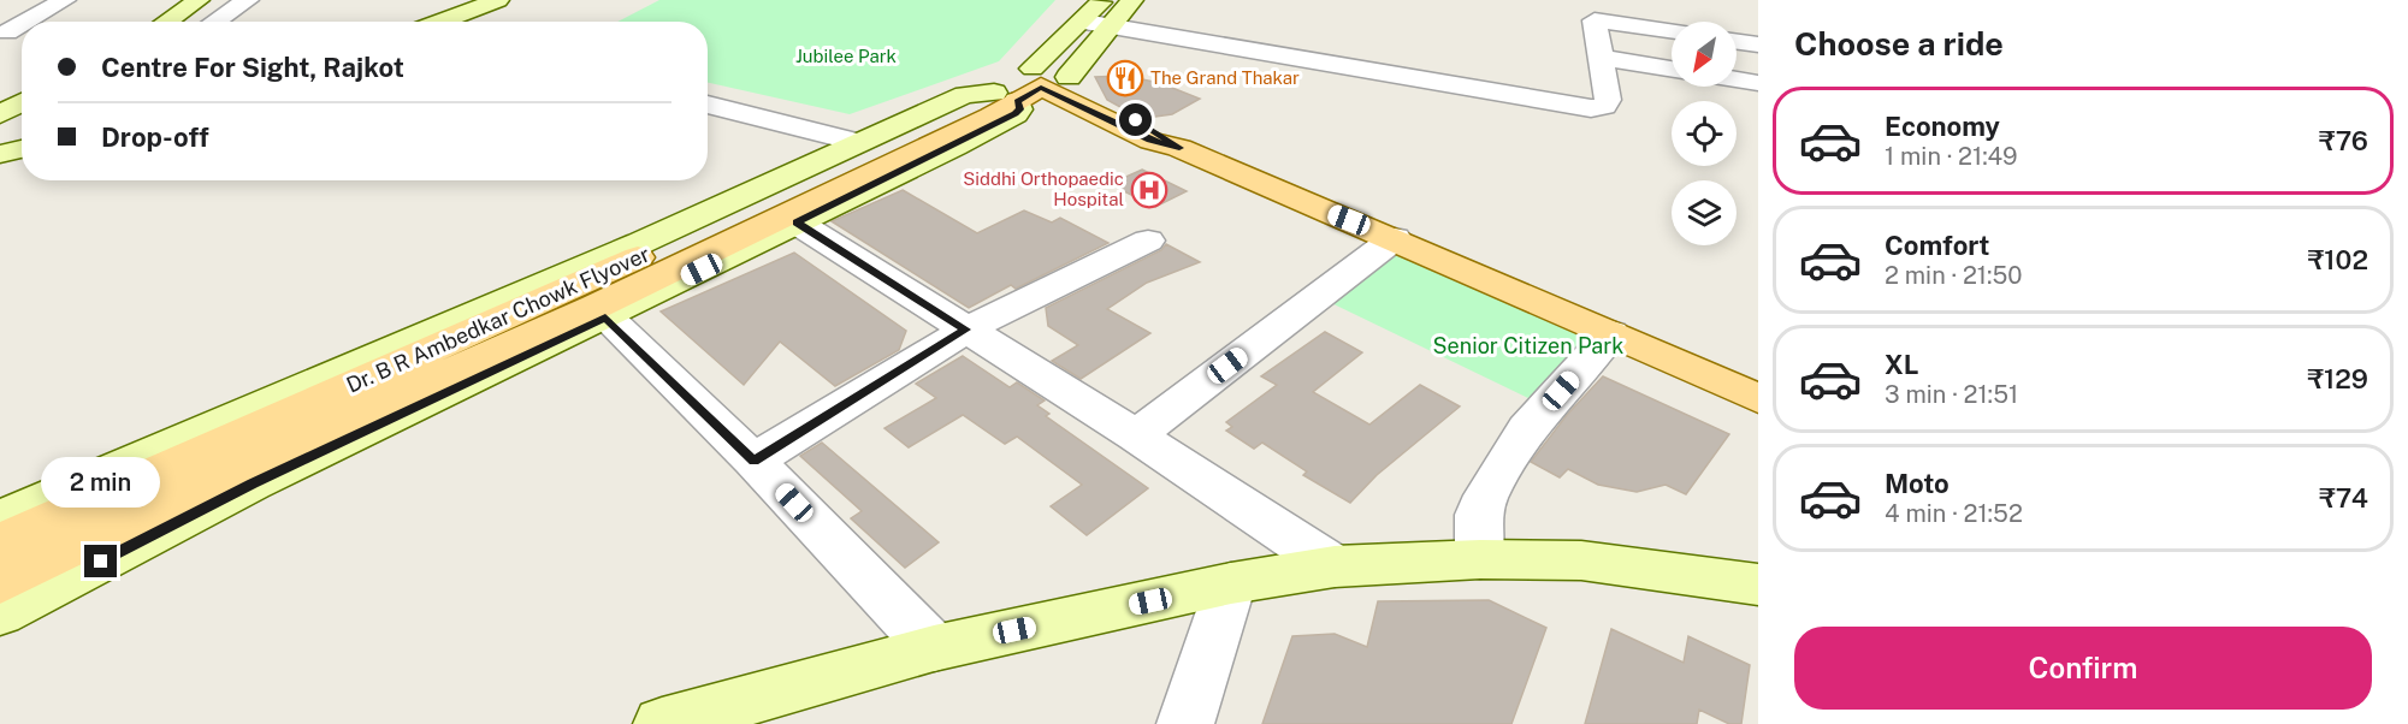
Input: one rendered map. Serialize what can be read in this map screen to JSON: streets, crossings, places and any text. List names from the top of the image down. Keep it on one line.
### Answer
{"streets":{"main road":["Dr. B R Ambedkar Chowk Flyover"]},"parks":["Jubilee Park","Senior Citizen Park"],"places":{"restaurant":["The Grand Thakar"],"hospital":["Siddhi Orthopaedic Hospital"]},"north":"bottom left","page":{"heading":"Choose a ride","banner":["Centre For Sight, Rajkot","Drop-off"],"list":[{"name":"Economy","note":"1 min · 21:49","value":"₹76"},{"name":"Comfort","note":"2 min · 21:50","value":"₹102"},{"name":"XL","note":"3 min · 21:51","value":"₹129"},{"name":"Moto","note":"4 min · 21:52","value":"₹74"}],"bubble":"2 min","buttons":"Confirm"}}
